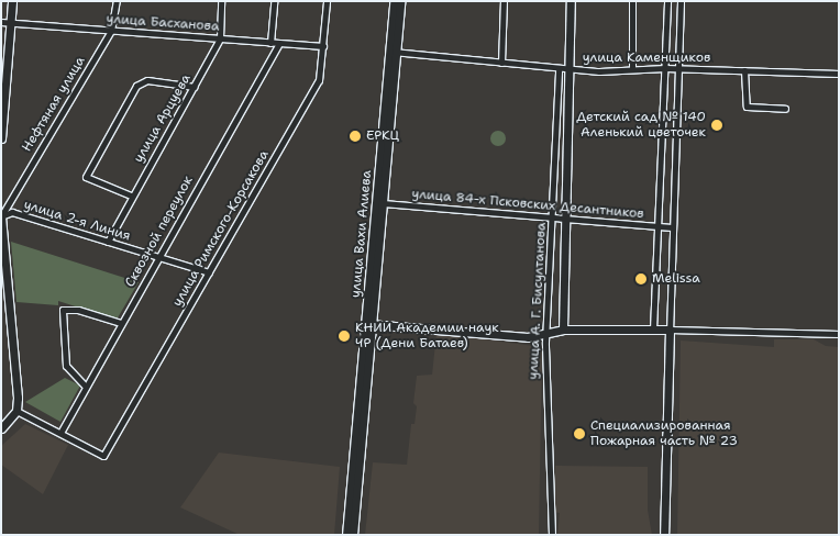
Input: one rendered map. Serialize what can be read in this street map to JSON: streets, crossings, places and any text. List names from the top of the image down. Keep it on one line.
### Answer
{"streets":{"street":["улица Басханова","улица Каменщиков","Нефтяная улица","улица Арцуева","улица 84-х Псковских Десантников","улица 2-я Линия","улица Римского-Корсакова","Сквозной переулок","улица Вахи Алиева","улица А. Г. Бисултанова"]},"crossings":[["улица Басханова","Нефтяная улица"],["улица Басханова","улица Арцуева"],["улица Басханова","улица Римского-Корсакова"],["улица Басханова","Сквозной переулок"],["улица Каменщиков","улица Вахи Алиева"],["улица Каменщиков","улица А. Г. Бисултанова"],["Нефтяная улица","улица 2-я Линия"],["улица Арцуева","улица 2-я Линия"],["улица 84-х Псковских Десантников","улица Вахи Алиева"],["улица 84-х Псковских Десантников","улица А. Г. Бисултанова"],["улица 2-я Линия","улица Римского-Корсакова"],["улица 2-я Линия","Сквозной переулок"],["улица Римского-Корсакова","Сквозной переулок"]],"places":["Детский сад № 140 Аленький цветочек","ЕРКЦ","Melissa","КНИИ Академии наук ЧР (Дени Батаев)","Специализированная Пожарная часть № 23"]}
